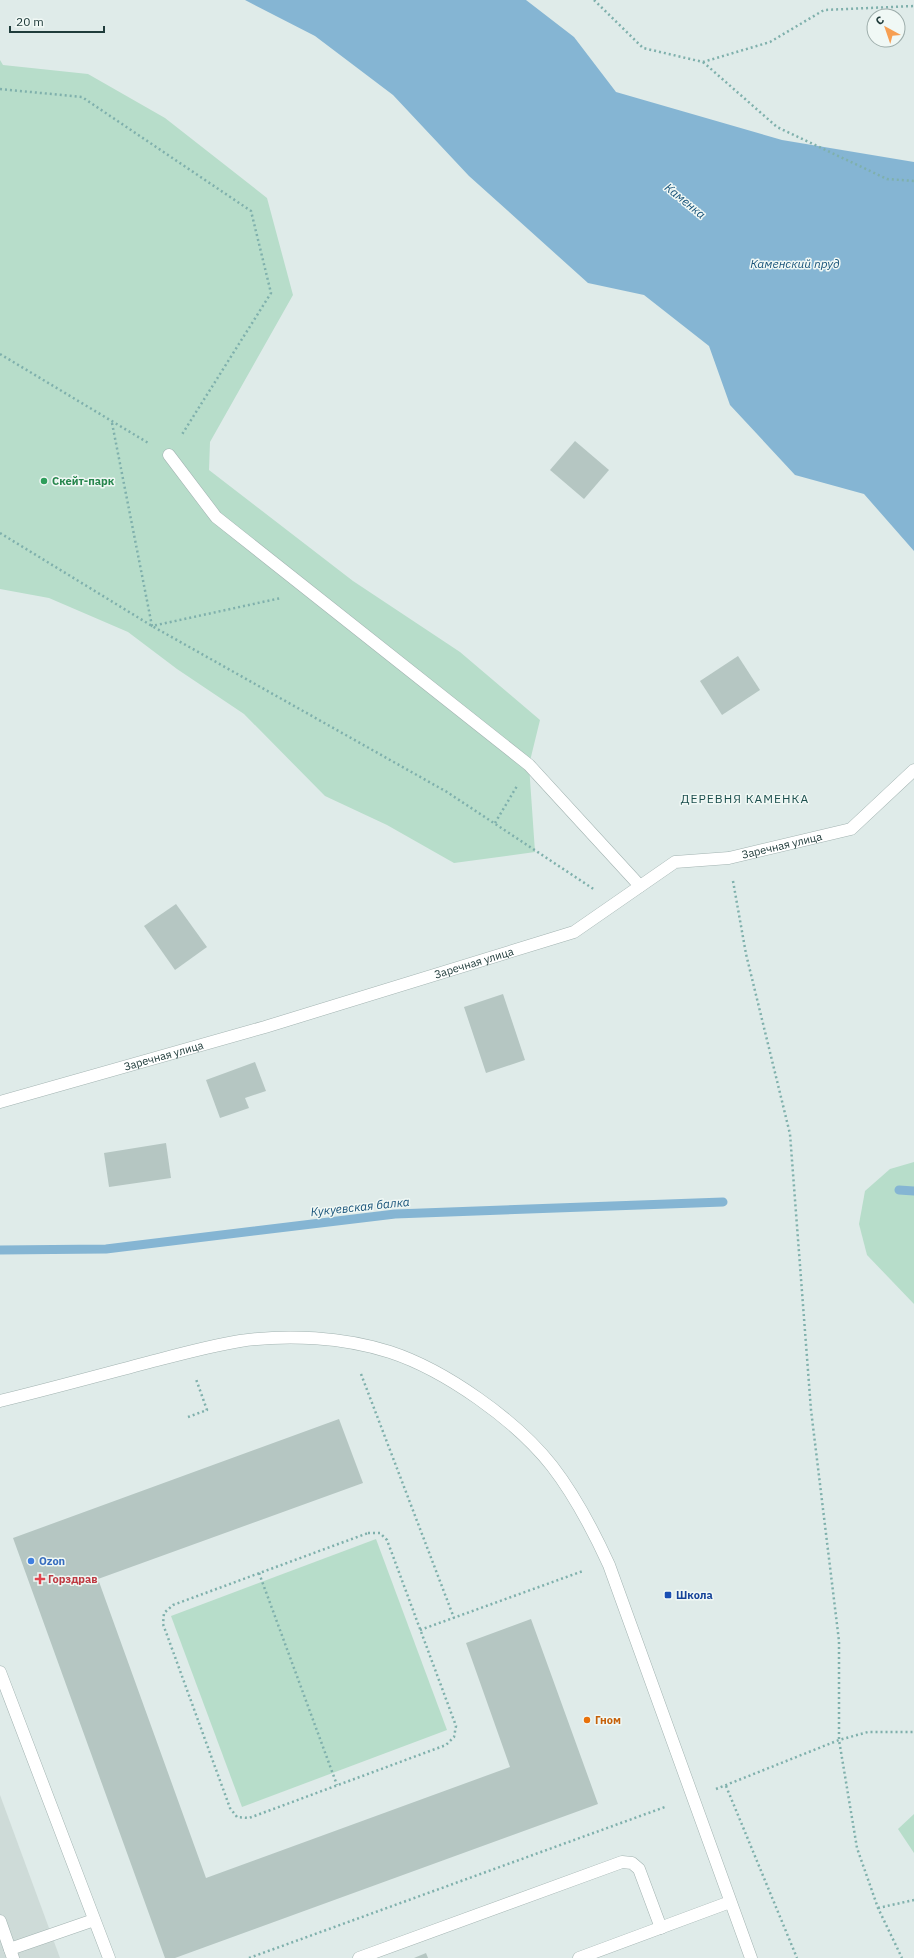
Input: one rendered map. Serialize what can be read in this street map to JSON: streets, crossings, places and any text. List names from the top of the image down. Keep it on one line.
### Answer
{"streets":{"street":["Заречная улица"]},"districts":["ДЕРЕВНЯ КАМЕНКА"],"water":["Каменка","Каменский пруд","Кукуевская балка"],"places":{"other":["Скейт-парк","Ozon","Гном"],"health":["Горздрав"],"transit":["Школа"]},"scale_bar":"20 m","north":"top left"}
